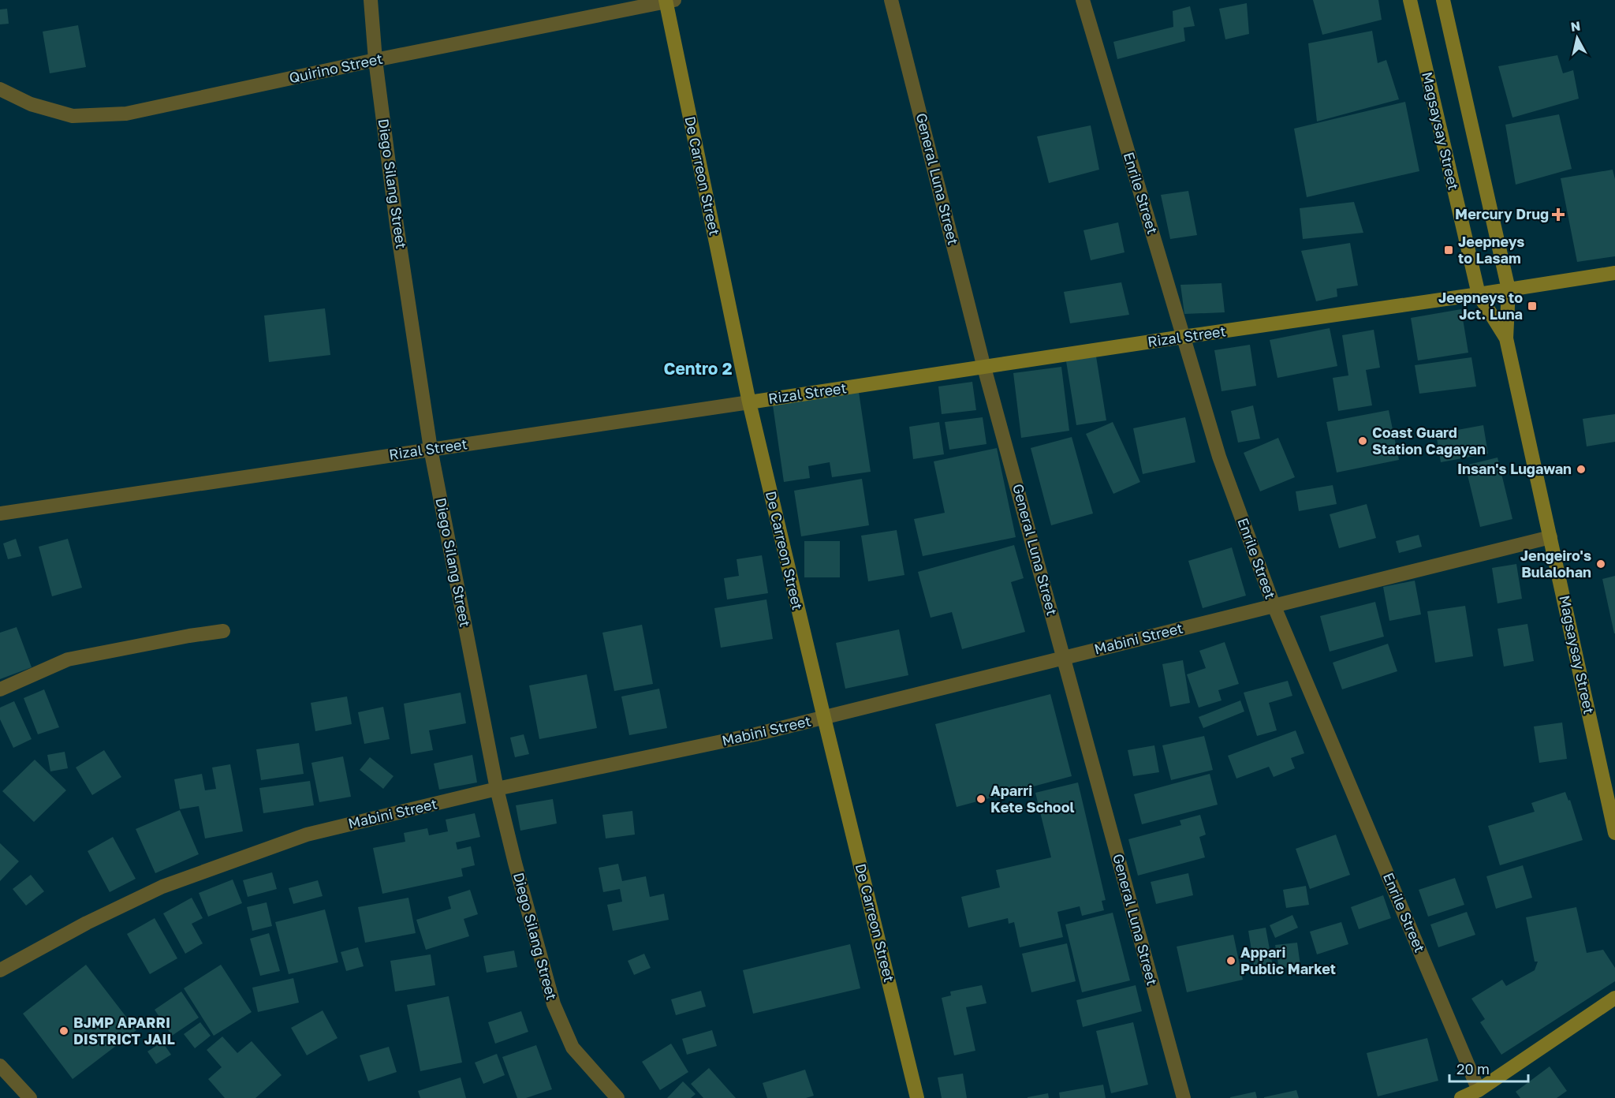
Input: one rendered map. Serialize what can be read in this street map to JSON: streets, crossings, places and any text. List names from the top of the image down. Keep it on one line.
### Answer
{"streets":{"street":["Quirino Street","Magsaysay Street","De Carreon Street","General Luna Street","Diego Silang Street","Enrile Street","Rizal Street","Mabini Street"]},"crossings":[["Quirino Street","De Carreon Street"],["Quirino Street","Diego Silang Street"],["Magsaysay Street","Rizal Street"],["Magsaysay Street","Mabini Street"],["De Carreon Street","Rizal Street"],["De Carreon Street","Mabini Street"],["General Luna Street","Rizal Street"],["General Luna Street","Mabini Street"],["Diego Silang Street","Rizal Street"],["Diego Silang Street","Mabini Street"],["Enrile Street","Rizal Street"],["Enrile Street","Mabini Street"]],"districts":["Centro 2"],"places":{"health":["Mercury Drug"],"transit":["Jeepneys to Lasam","Jeepneys to Jct. Luna"],"other":["Coast Guard Station Cagayan","Insan's Lugawan","Jengeiro's Bulalohan","Aparri Kete School","Appari Public Market","BJMP APARRI DISTRICT JAIL"]},"scale_bar":"20 m","north":"top"}
